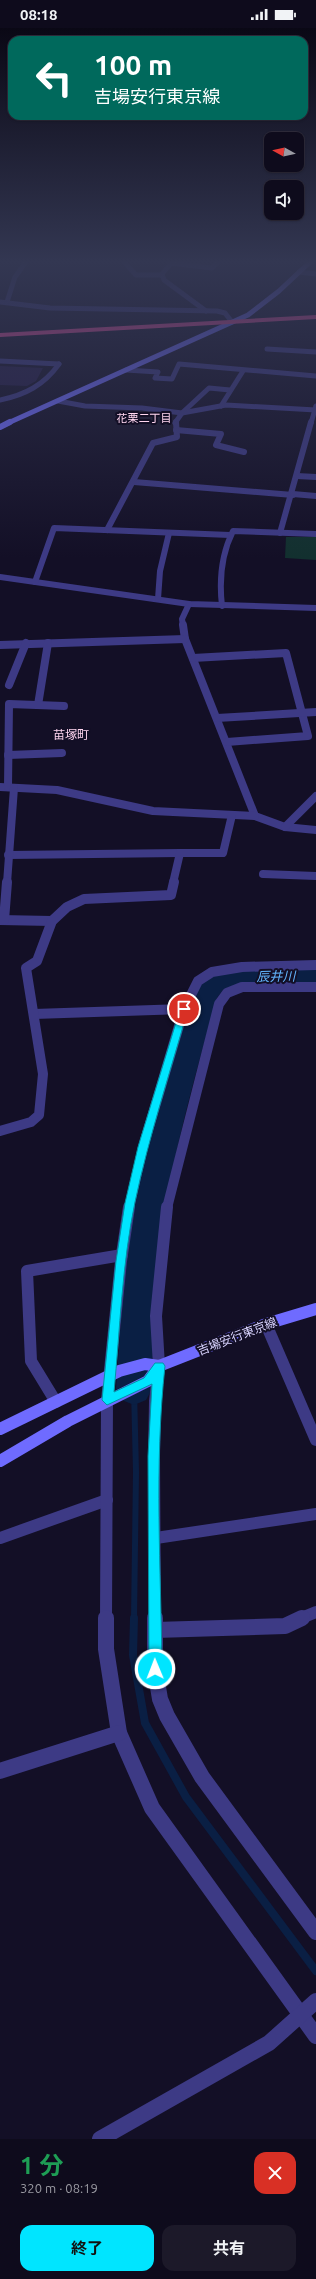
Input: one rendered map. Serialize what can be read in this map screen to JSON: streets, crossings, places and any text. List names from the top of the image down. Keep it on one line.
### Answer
{"streets":{"street":["吉場安行東京線"]},"districts":["花栗二丁目","苗塚町"],"water":["辰井川"],"north":"left","page":{"status":"08:18","turn":["100 m","吉場安行東京線"],"heading":["1 分","320 m · 08:19"],"buttons":["終了","共有"]}}
